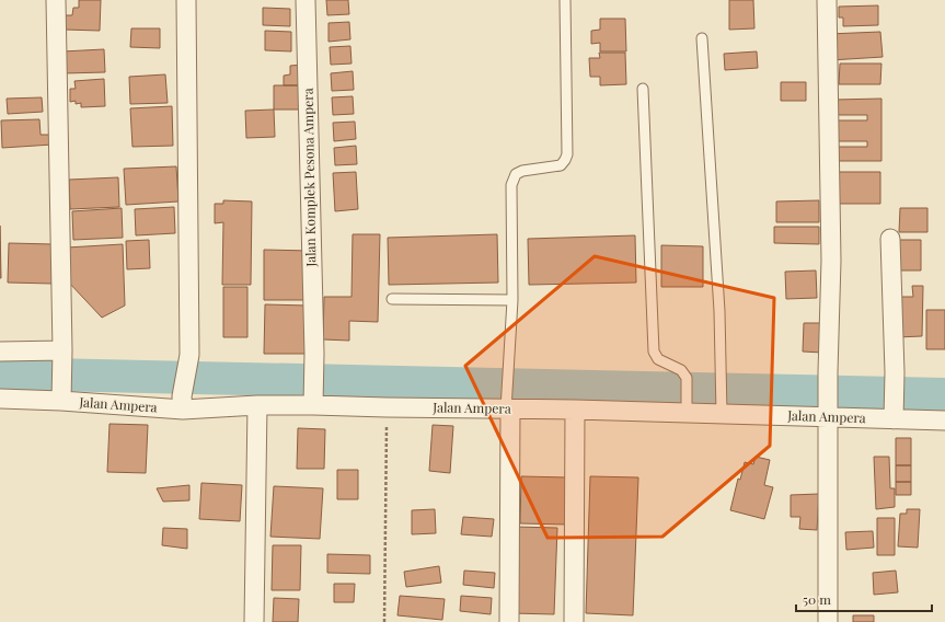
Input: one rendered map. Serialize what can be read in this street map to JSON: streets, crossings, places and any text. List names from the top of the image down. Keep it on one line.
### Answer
{"streets":{"street":["Jalan Komplek Pesona Ampera","Jalan Ampera"]},"crossings":[["Jalan Komplek Pesona Ampera","Jalan Ampera"]],"scale_bar":"50 m"}
